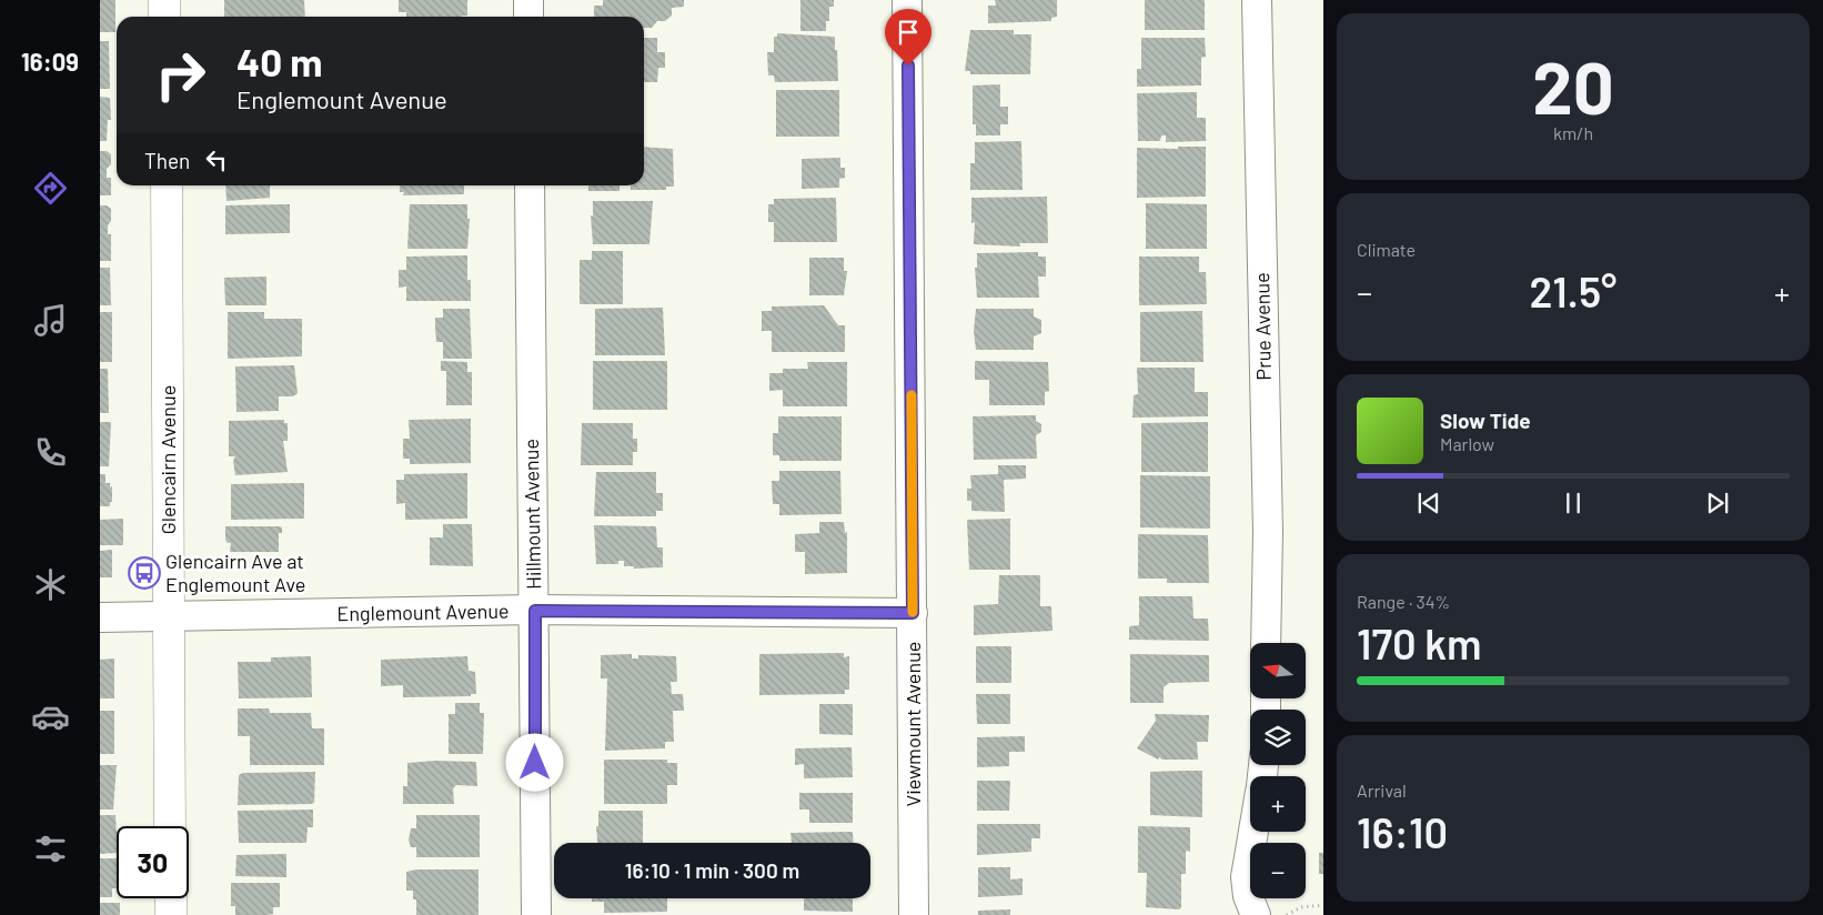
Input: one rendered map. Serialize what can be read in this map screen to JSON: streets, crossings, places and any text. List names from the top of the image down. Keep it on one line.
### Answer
{"streets":{"street":["Prue Avenue","Glencairn Avenue","Hillmount Avenue","Englemount Avenue","Viewmount Avenue"]},"crossings":[["Glencairn Avenue","Englemount Avenue"],["Hillmount Avenue","Englemount Avenue"],["Englemount Avenue","Viewmount Avenue"]],"places":{"bus stop":["Glencairn Ave at Englemount Ave"]},"north":"left","page":{"tabs":"16:09","tile":[["20","km/h"],"Climate",["Range · 34%","170 km"],["Arrival","16:10"]],"turn":["40 m","Englemount Avenue"],"then":"Then","heat":["−","21.5°","+"],"song":["Slow Tide","Marlow"],"map_buttons":["+","−"],"limit":"30","trip":"16:10 · 1 min · 300 m"}}
